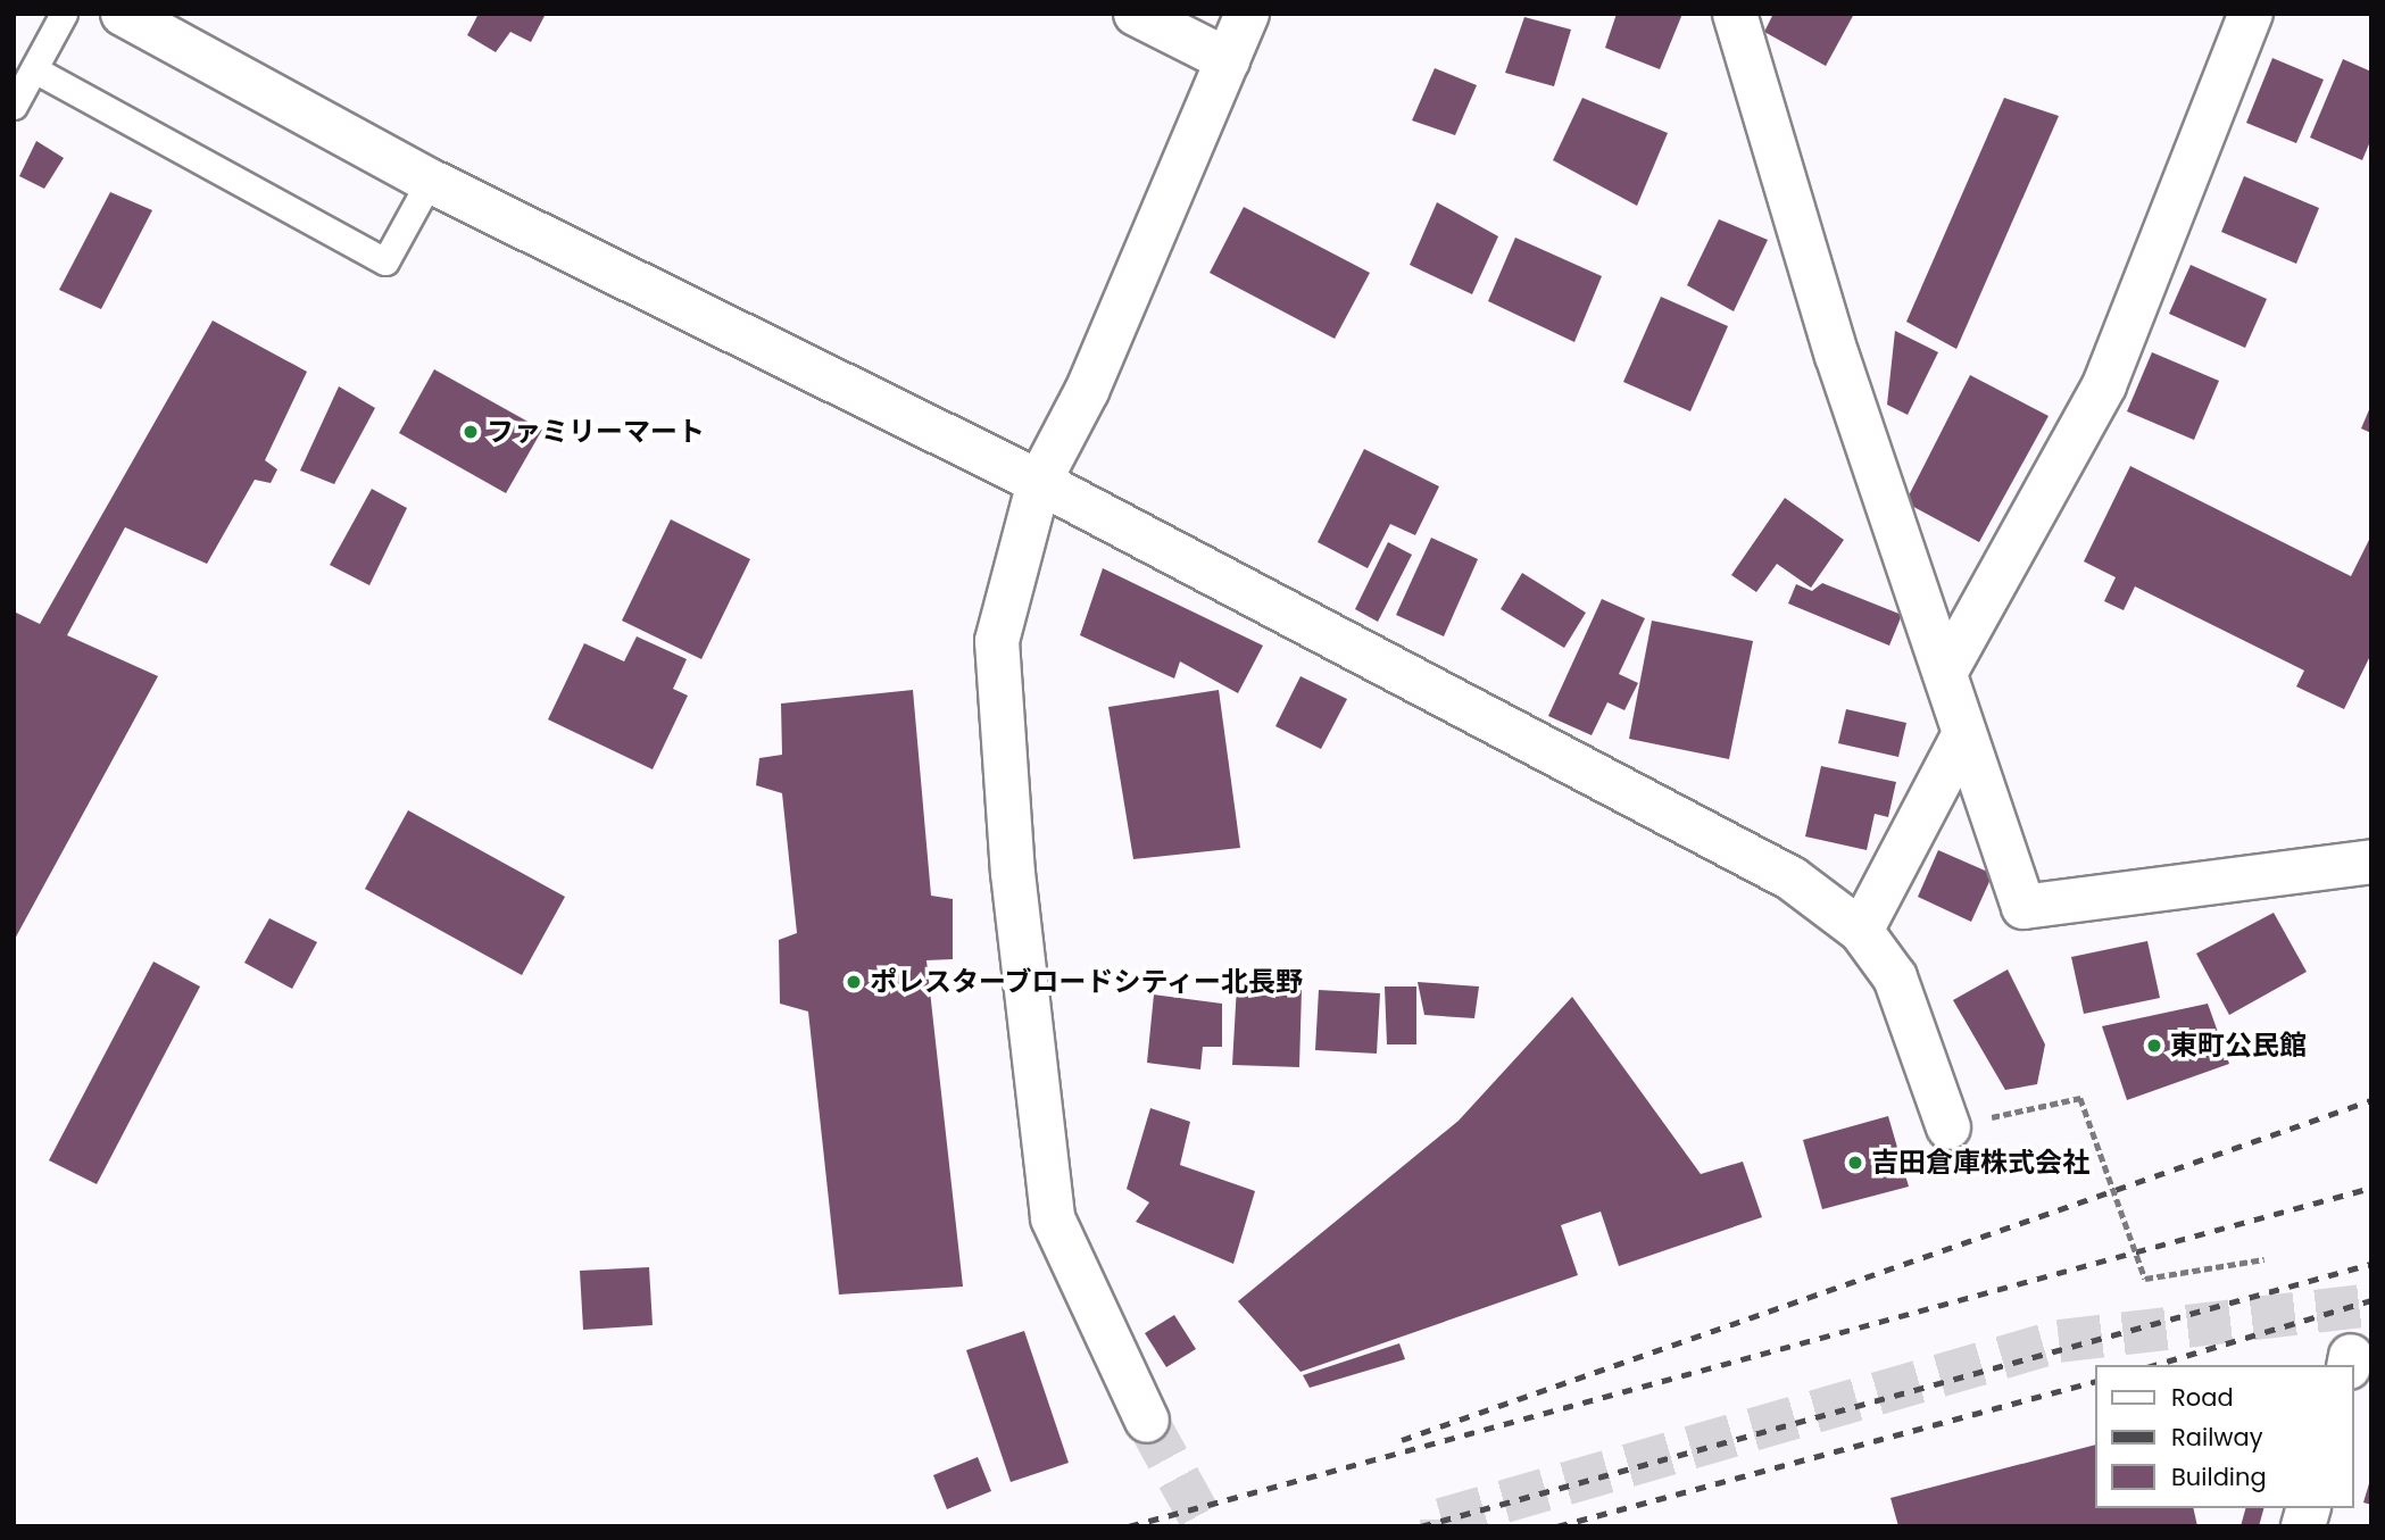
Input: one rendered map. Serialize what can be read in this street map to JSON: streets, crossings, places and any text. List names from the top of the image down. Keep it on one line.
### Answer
{"places":["ファミリーマート","ポレスターブロードシティー北長野","東町公民館","吉田倉庫株式会社"],"legend":["Road","Railway","Building"]}
